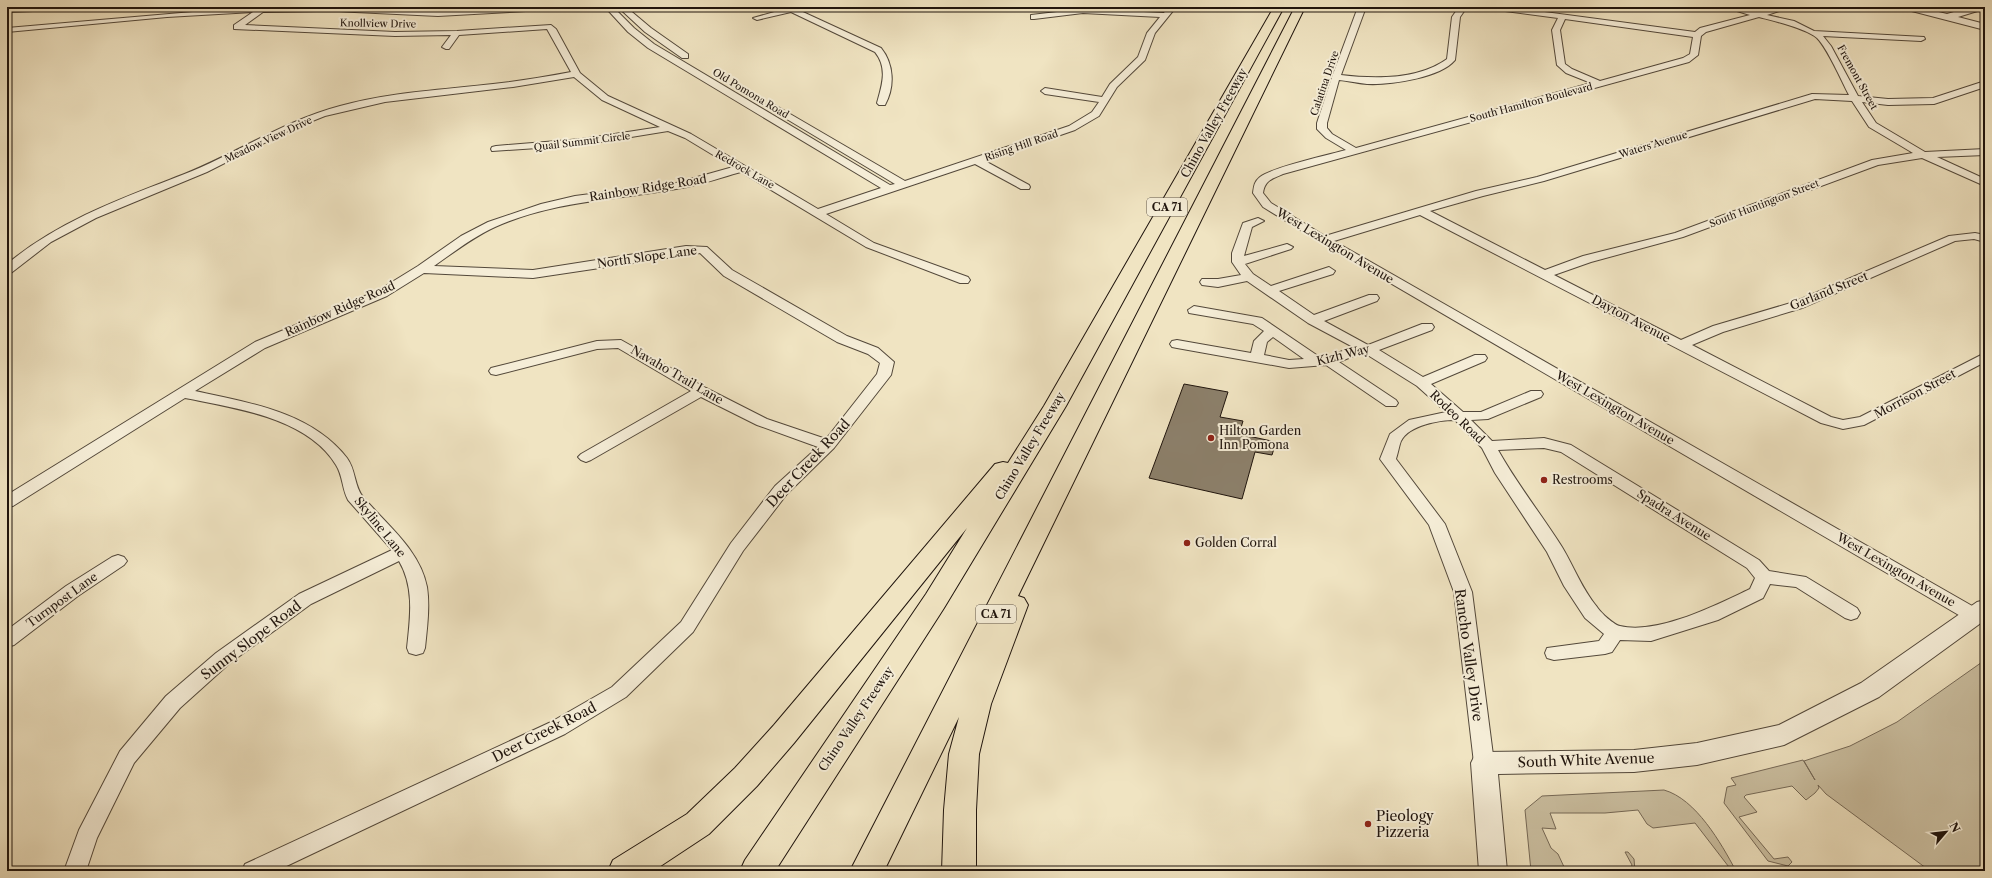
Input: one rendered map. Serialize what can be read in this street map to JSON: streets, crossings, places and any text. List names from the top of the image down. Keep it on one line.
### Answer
{"streets":{"highway":["Chino Valley Freeway","CA 71"],"street":["Knollview Drive","Fremont Street","Calatina Drive","Old Pomona Road","South Hamilton Boulevard","Meadow View Drive","Quail Summit Circle","Waters Avenue","Rising Hill Road","Redrock Lane","Rainbow Ridge Road","South Huntington Street","West Lexington Avenue","North Slope Lane","Garland Street","Dayton Avenue","Kizh Way","Navaho Trail Lane","Morrison Street","Rodeo Road","Deer Creek Road","Spadra Avenue","Skyline Lane","Turnpost Lane","Sunny Slope Road","Rancho Valley Drive","South White Avenue"]},"crossings":[["Knollview Drive","Redrock Lane"],["Fremont Street","Waters Avenue"],["Fremont Street","South Huntington Street"],["Calatina Drive","South Hamilton Boulevard"],["Old Pomona Road","Rising Hill Road"],["South Hamilton Boulevard","West Lexington Avenue"],["Meadow View Drive","Redrock Lane"],["Quail Summit Circle","Redrock Lane"],["Waters Avenue","West Lexington Avenue"],["Waters Avenue","Dayton Avenue"],["Rising Hill Road","Redrock Lane"],["Redrock Lane","Rainbow Ridge Road"],["Rainbow Ridge Road","North Slope Lane"],["Rainbow Ridge Road","Skyline Lane"],["South Huntington Street","Dayton Avenue"],["West Lexington Avenue","South White Avenue"],["North Slope Lane","Deer Creek Road"],["Garland Street","Dayton Avenue"],["Dayton Avenue","Morrison Street"],["Kizh Way","Rodeo Road"],["Navaho Trail Lane","Deer Creek Road"],["Rodeo Road","Spadra Avenue"],["Rodeo Road","Rancho Valley Drive"],["Skyline Lane","Sunny Slope Road"],["Rancho Valley Drive","South White Avenue"]],"places":["Hilton Garden Inn Pomona","Restrooms","Golden Corral","Pieology Pizzeria"],"north":"top right"}
